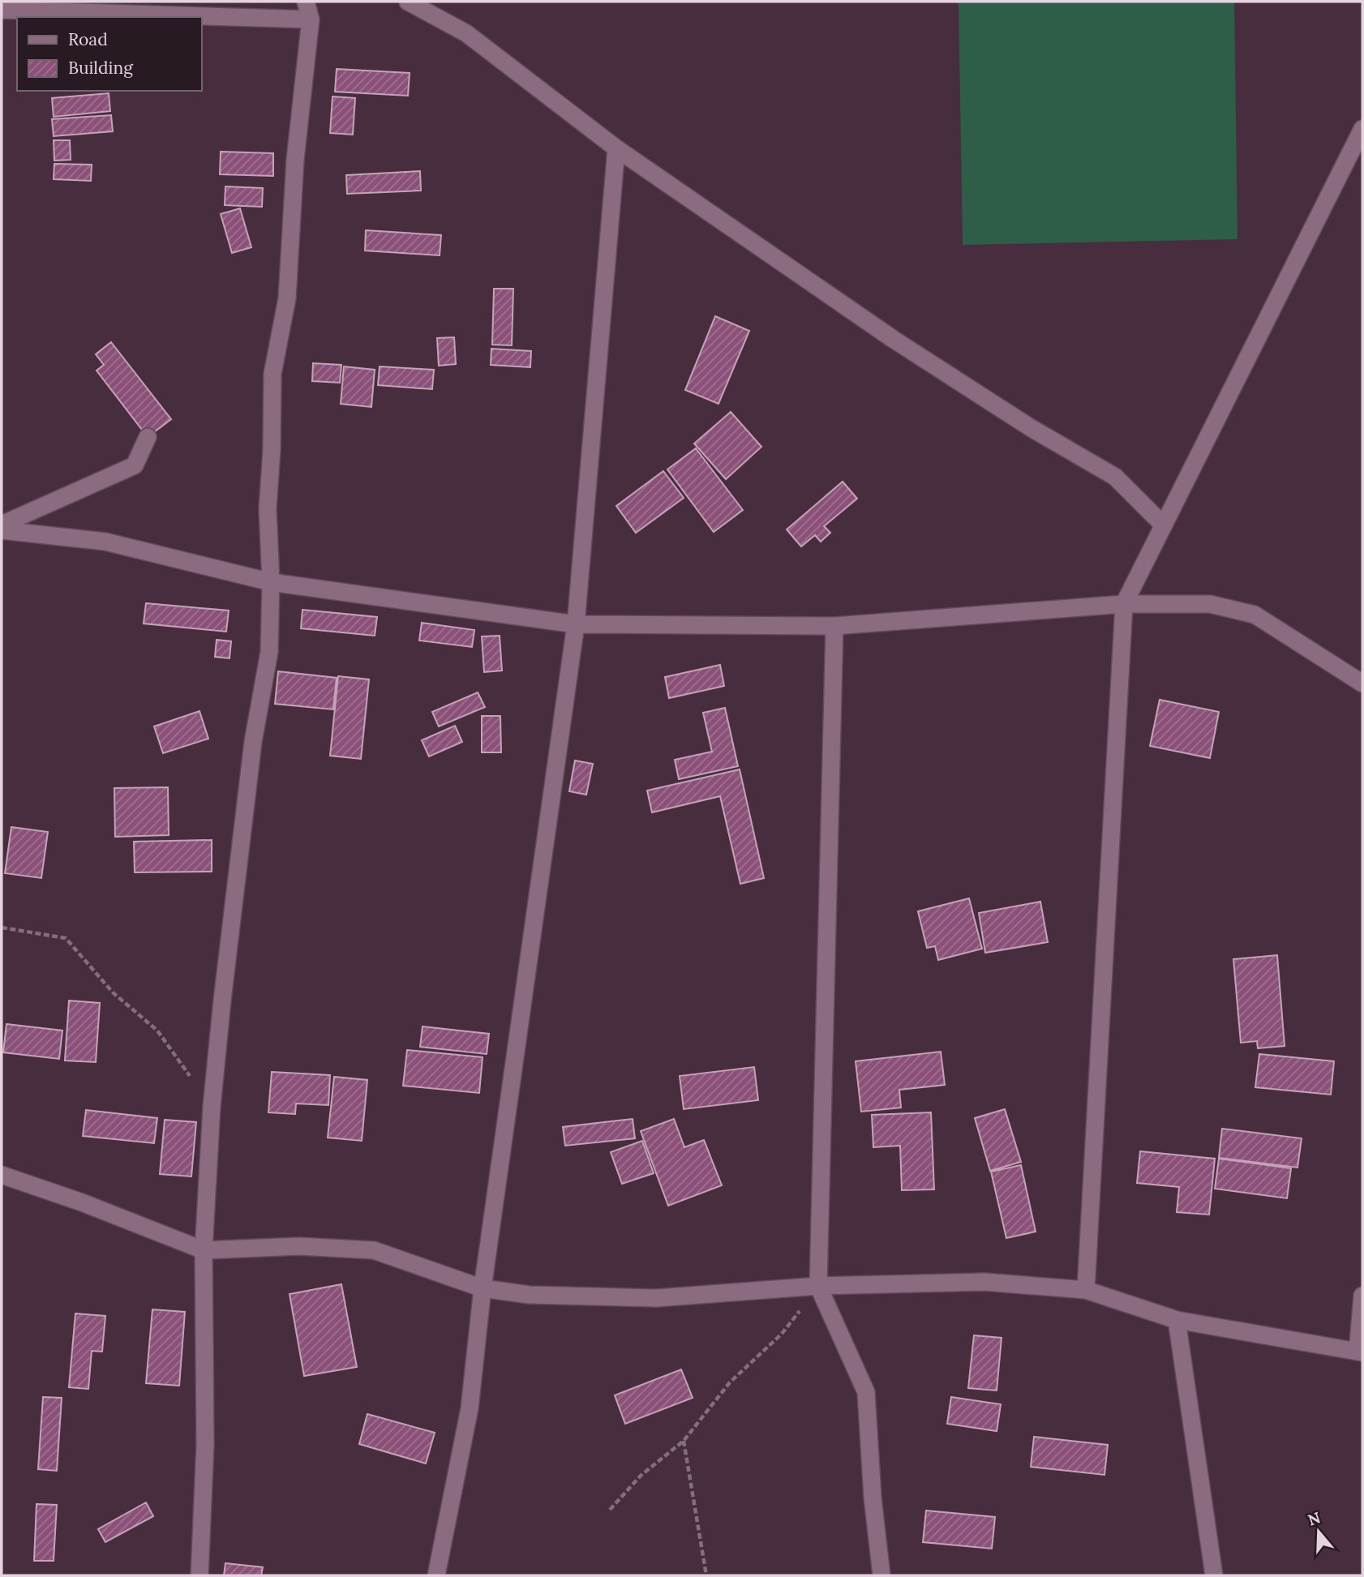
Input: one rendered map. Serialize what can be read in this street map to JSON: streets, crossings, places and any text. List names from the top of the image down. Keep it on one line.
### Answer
{"legend":["Road","Building"],"north":"top"}
